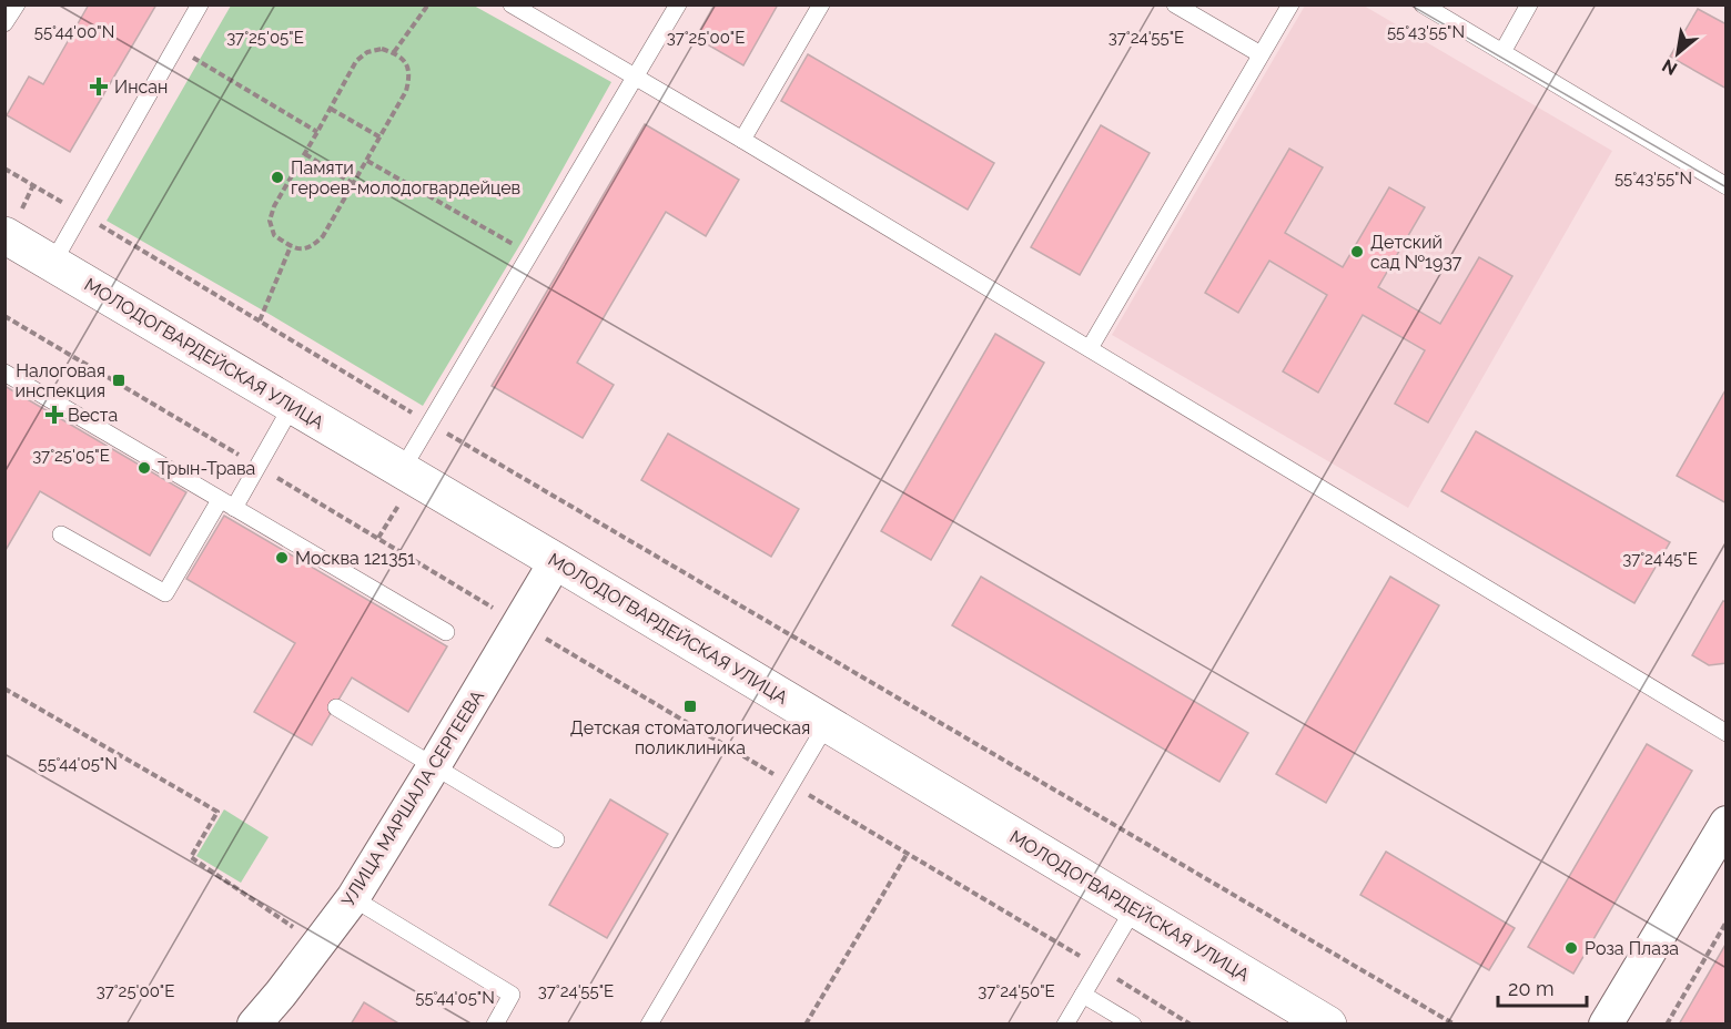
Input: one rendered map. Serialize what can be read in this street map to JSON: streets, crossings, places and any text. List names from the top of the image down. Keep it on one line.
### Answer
{"streets":{"street":["МОЛОДОГВАРДЕЙСКАЯ УЛИЦА","УЛИЦА МАРШАЛА СЕРГЕЕВА"]},"crossings":[["МОЛОДОГВАРДЕЙСКАЯ УЛИЦА","УЛИЦА МАРШАЛА СЕРГЕЕВА"]],"places":{"health":["Инсан","Веста"],"other":["Памяти героев-молодогвардейцев","Детский сад №1937","Трын-Трава","Москва 121351","Роза Плаза"],"transit":["Налоговая инспекция","Детская стоматологическая поликлиника"]},"scale_bar":"20 m","north":"bottom left","coordinates":["55°44'00\"N","55°43'55\"N","37°25'05\"E","37°25'00\"E","37°24'55\"E","37°24'45\"E","55°44'05\"N","37°24'50\"E"]}
